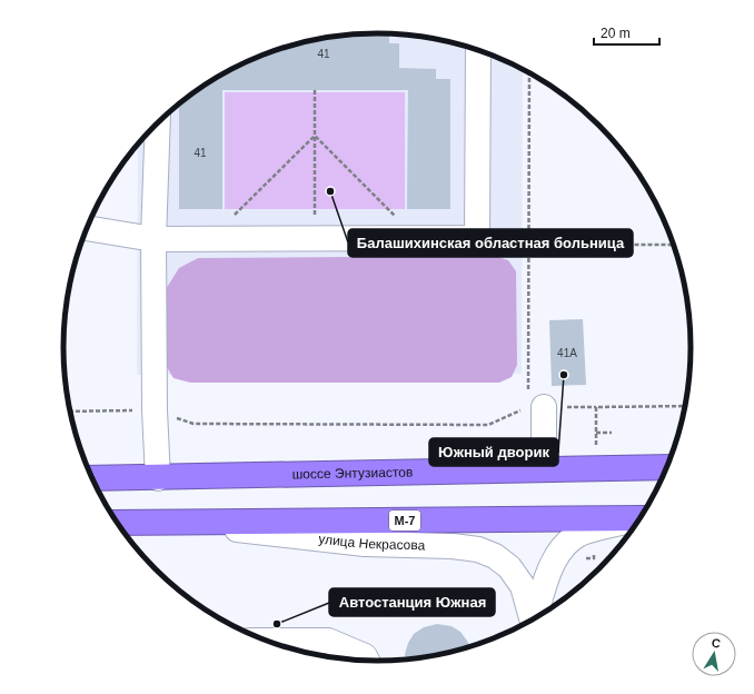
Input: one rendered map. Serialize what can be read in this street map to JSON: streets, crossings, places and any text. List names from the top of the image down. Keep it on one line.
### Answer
{"streets":{"highway":["шоссе Энтузиастов","М-7"],"street":["улица Некрасова"]},"crossings":[["М-7","улица Некрасова"]],"places":["Балашихинская областная больница","Южный дворик","Автостанция Южная"],"house_numbers":["41","41","41А"],"scale_bar":"20 m","north":"top"}
